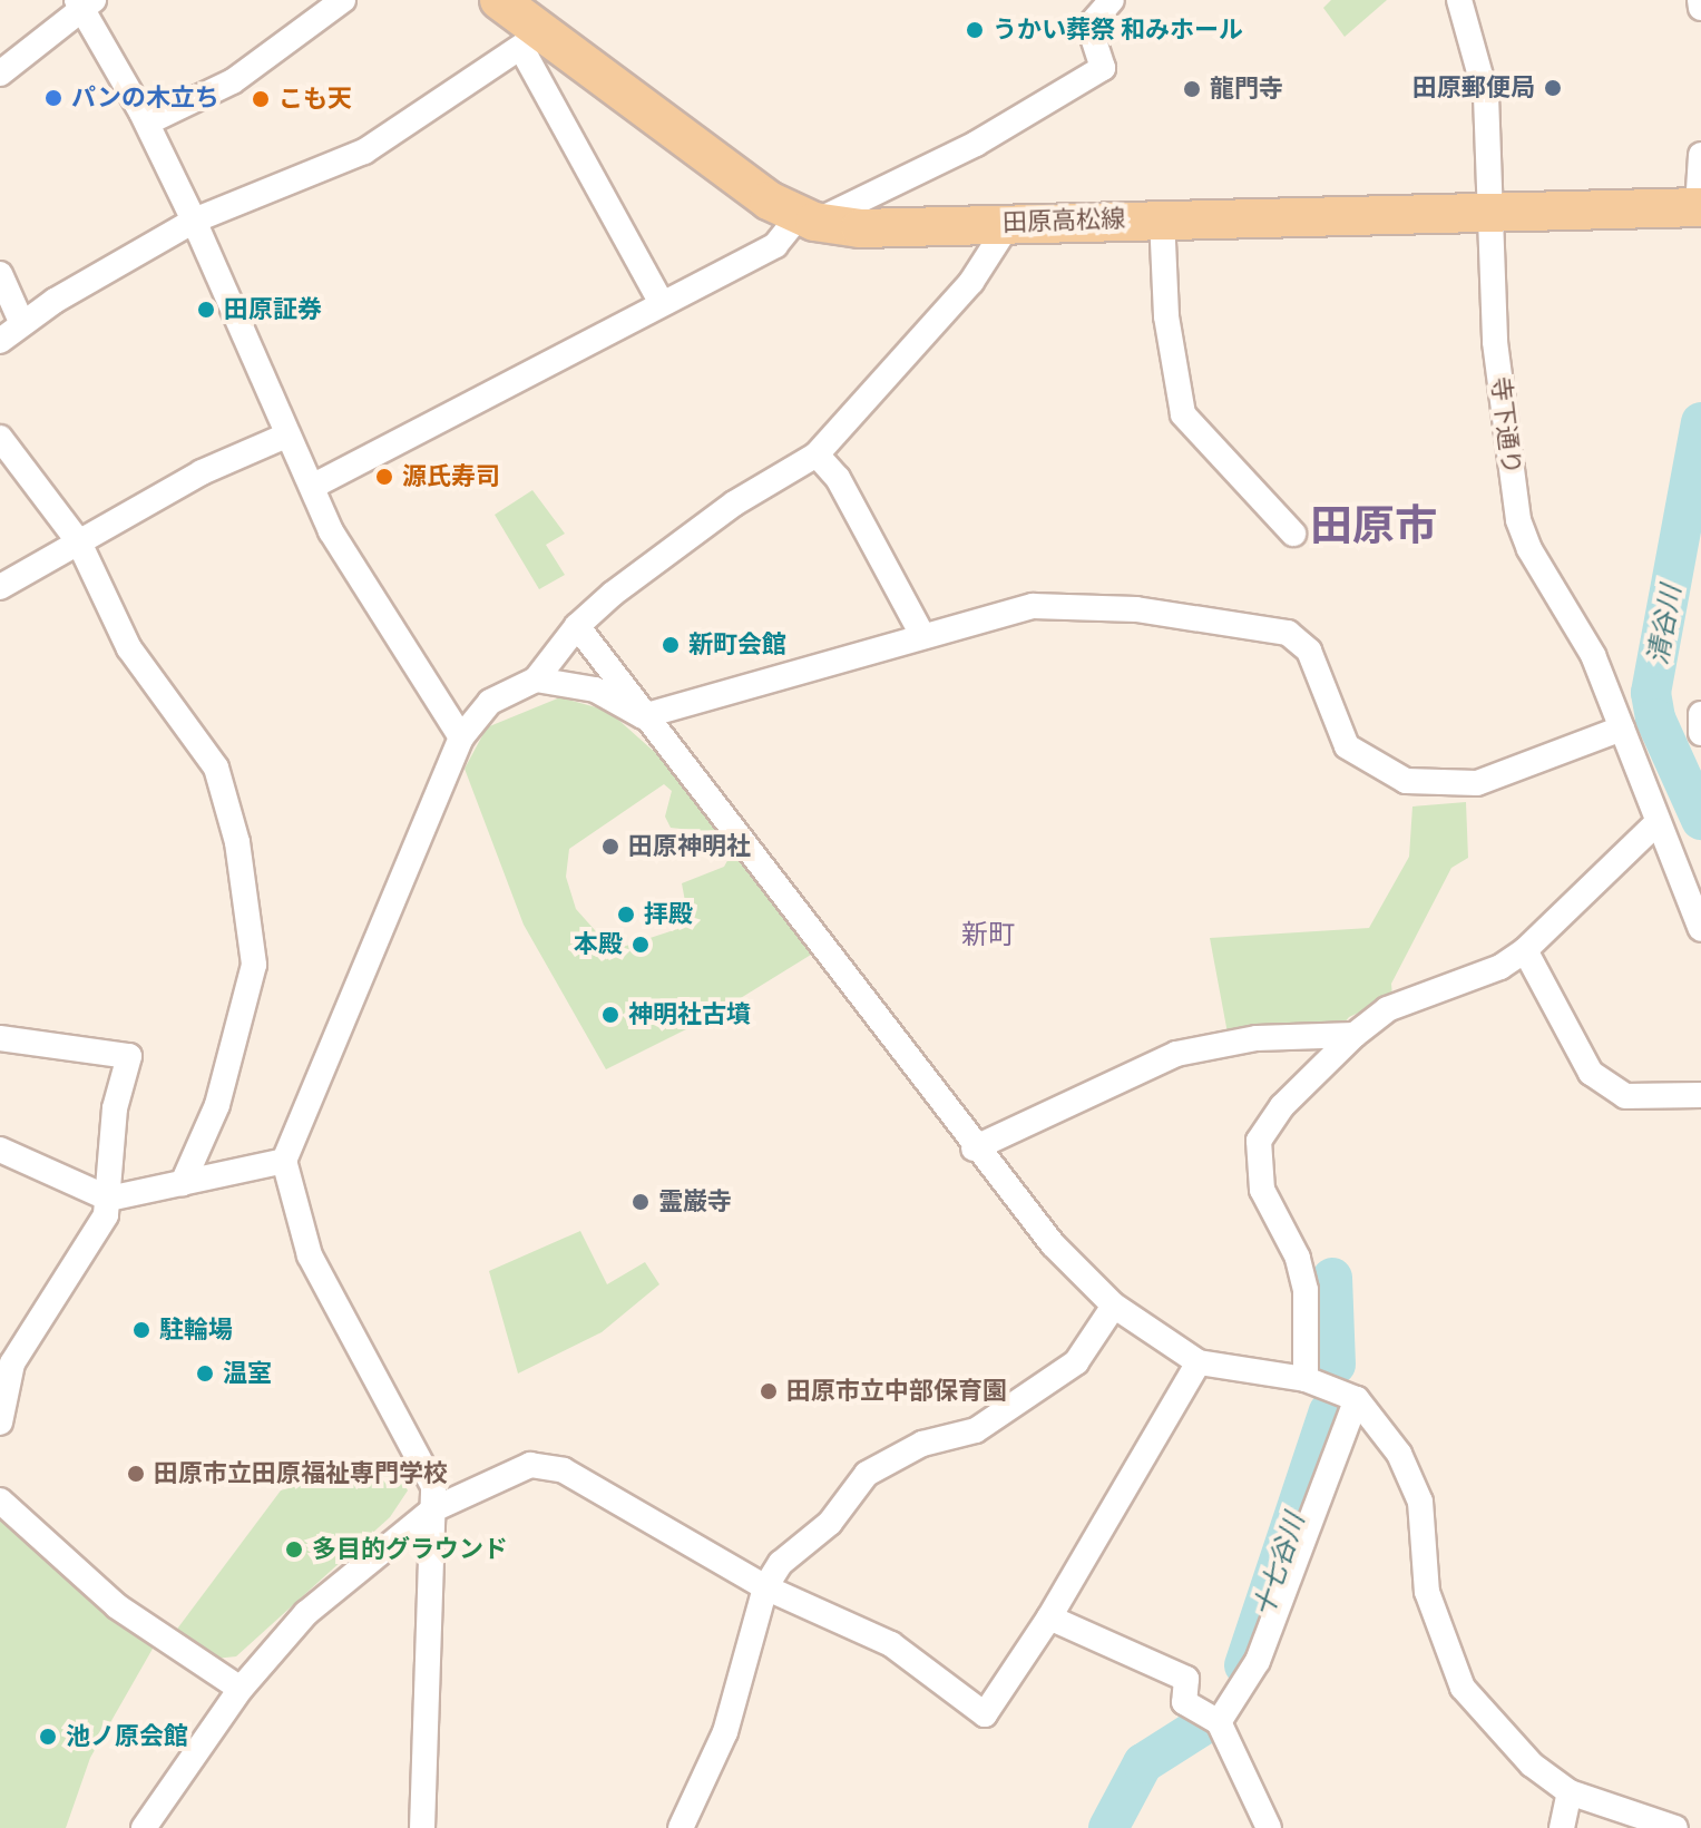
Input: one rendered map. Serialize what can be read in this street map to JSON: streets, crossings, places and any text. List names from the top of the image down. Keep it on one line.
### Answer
{"streets":{"main road":["田原高松線"],"street":["寺下通り"]},"crossings":[["田原高松線","寺下通り"]],"districts":["田原市","新町"],"water":["清谷川","十七谷川"],"places":["うかい葬祭 和みホール","田原郵便局","龍門寺","パンの木立ち","こも天","田原証券","源氏寿司","新町会館","田原神明社","拝殿","本殿","神明社古墳","霊巌寺","駐輪場","温室","田原市立中部保育園","田原市立田原福祉専門学校","多目的グラウンド","池ノ原会館"]}
